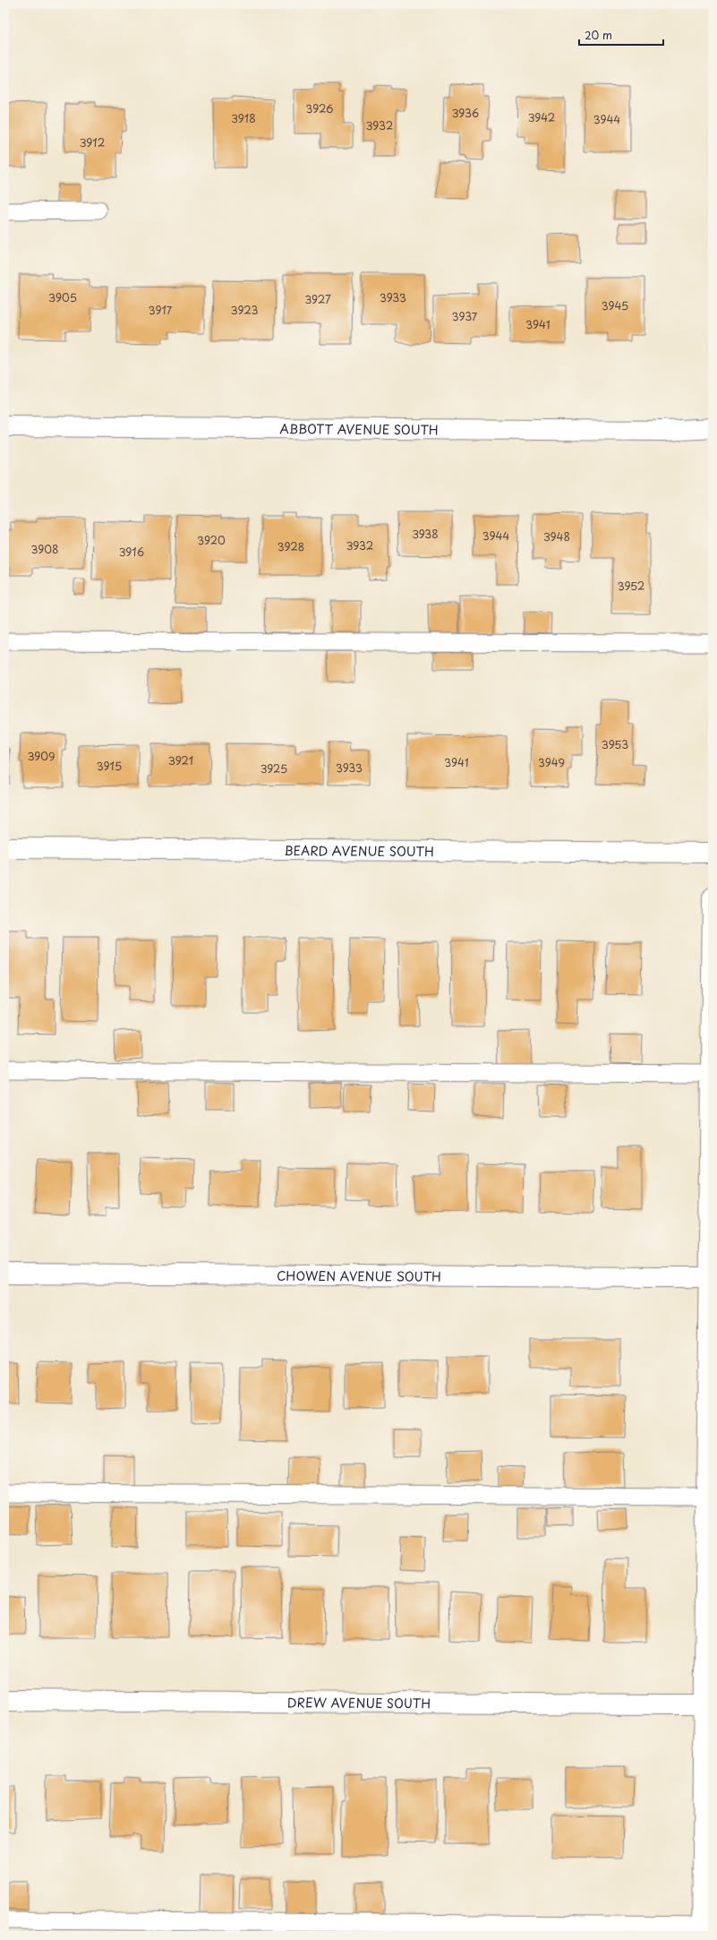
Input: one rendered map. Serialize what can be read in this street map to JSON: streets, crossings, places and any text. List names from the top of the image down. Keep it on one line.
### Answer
{"streets":{"street":["ABBOTT AVENUE SOUTH","BEARD AVENUE SOUTH","CHOWEN AVENUE SOUTH","DREW AVENUE SOUTH"]},"house_numbers":["3926","3936","3942","3918","3944","3932","3912","3905","3933","3927","3945","3917","3923","3937","3941","3938","3944","3948","3920","3932","3928","3908","3916","3952","3953","3909","3921","3941","3949","3915","3933","3925"],"scale_bar":"20 m"}
